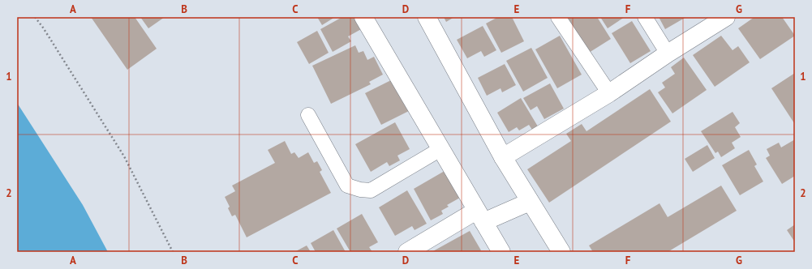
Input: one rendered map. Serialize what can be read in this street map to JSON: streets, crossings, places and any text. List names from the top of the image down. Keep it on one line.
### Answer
{"grid":{"columns":["A","B","C","D","E","F","G"],"rows":["1","2"]}}
